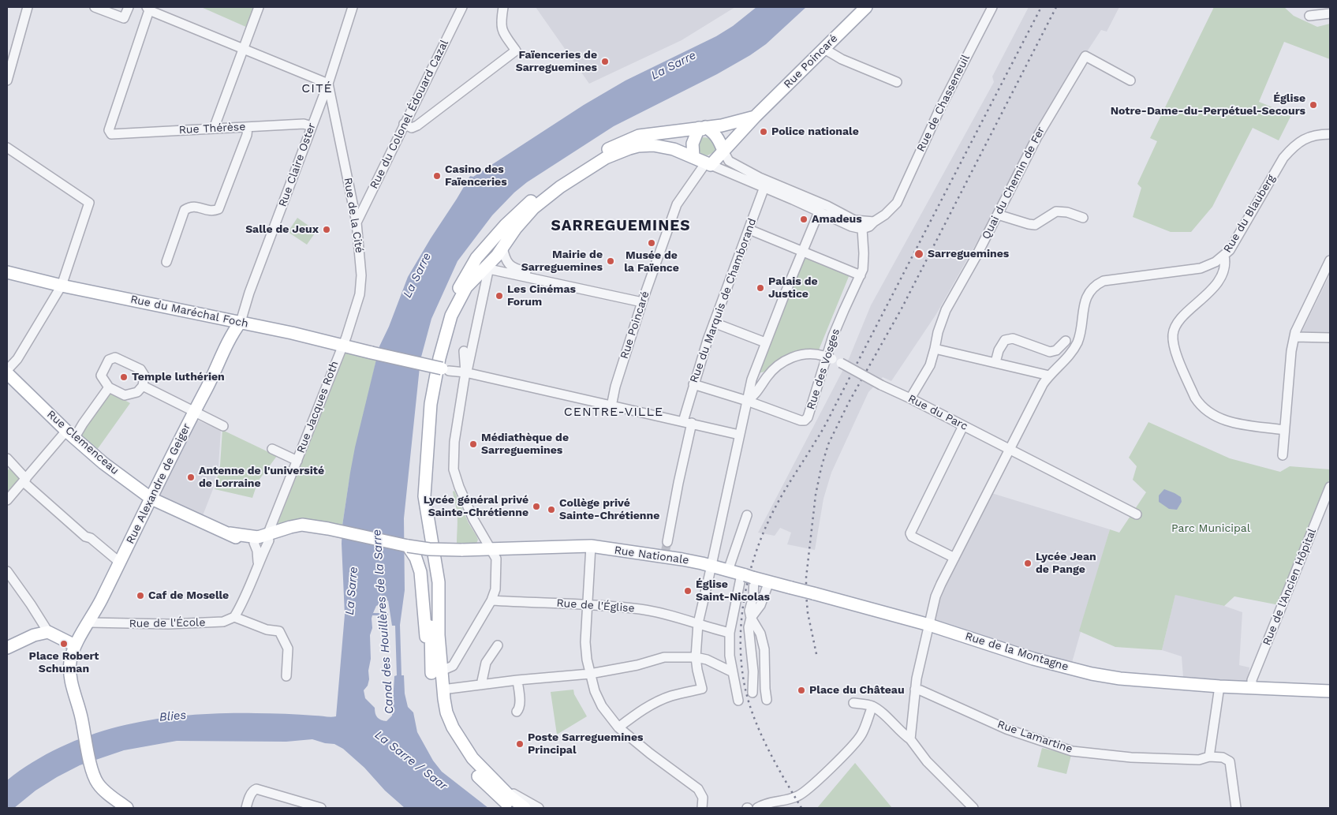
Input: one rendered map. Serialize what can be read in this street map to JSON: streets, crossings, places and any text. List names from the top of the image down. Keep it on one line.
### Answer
{"streets":{"main road":["Rue Poincaré","Rue du Maréchal Foch","Rue Clemenceau","Rue Alexandre de Geiger","Rue Nationale","Rue de la Montagne"],"street":["Rue de Chasseneuil","Rue du Colonel Édouard Cazal","Rue Thérèse","Rue Claire Oster","Quai du Chemin de Fer","Rue du Blauberg","Rue de la Cité","Rue du Marquis de Chamborand","Rue des Vosges","Rue Jacques Roth","Rue du Parc","Rue de l'Ancien Hôpital","Rue de l'Église","Rue de l'École","Rue Lamartine"]},"crossings":[["Rue de Chasseneuil","Rue des Vosges"],["Rue du Colonel Édouard Cazal","Rue de la Cité"],["Rue Thérèse","Rue Claire Oster"],["Rue Claire Oster","Rue de la Cité"],["Rue Claire Oster","Rue du Maréchal Foch"],["Rue Claire Oster","Rue Alexandre de Geiger"],["Quai du Chemin de Fer","Rue du Parc"],["Rue du Blauberg","Rue du Parc"],["Rue du Blauberg","Rue de la Montagne"],["Rue du Blauberg","Rue Lamartine"],["Rue de la Cité","Rue du Maréchal Foch"],["Rue de la Cité","Rue Jacques Roth"],["Rue du Marquis de Chamborand","Rue des Vosges"],["Rue du Maréchal Foch","Rue Jacques Roth"],["Rue du Maréchal Foch","Rue Alexandre de Geiger"],["Rue des Vosges","Rue du Parc"],["Rue Jacques Roth","Rue Clemenceau"],["Rue Jacques Roth","Rue de l'École"],["Rue Clemenceau","Rue Alexandre de Geiger"],["Rue Clemenceau","Rue Nationale"],["Rue Alexandre de Geiger","Rue de l'École"],["Rue Nationale","Rue de la Montagne"],["Rue de l'Ancien Hôpital","Rue de la Montagne"]],"districts":["CITÉ","SARREGUEMINES","CENTRE-VILLE"],"water":["La Sarre","Canal des Houillères de la Sarre","Blies","La Sarre / Saar"],"parks":["Parc Municipal"],"places":["Faïenceries de Sarreguemines","Église Notre-Dame-du-Perpétuel-Secours","Police nationale","Casino des Faïenceries","Amadeus","Salle de Jeux","Musée de la Faïence","Sarreguemines","Mairie de Sarreguemines","Palais de Justice","Les Cinémas Forum","Temple luthérien","Médiathèque de Sarreguemines","Antenne de l'université de Lorraine","Lycée général privé Sainte-Chrétienne","Collège privé Sainte-Chrétienne","Lycée Jean de Pange","Église Saint-Nicolas","Caf de Moselle","Place Robert Schuman","Place du Château","Poste Sarreguemines Principal"]}
